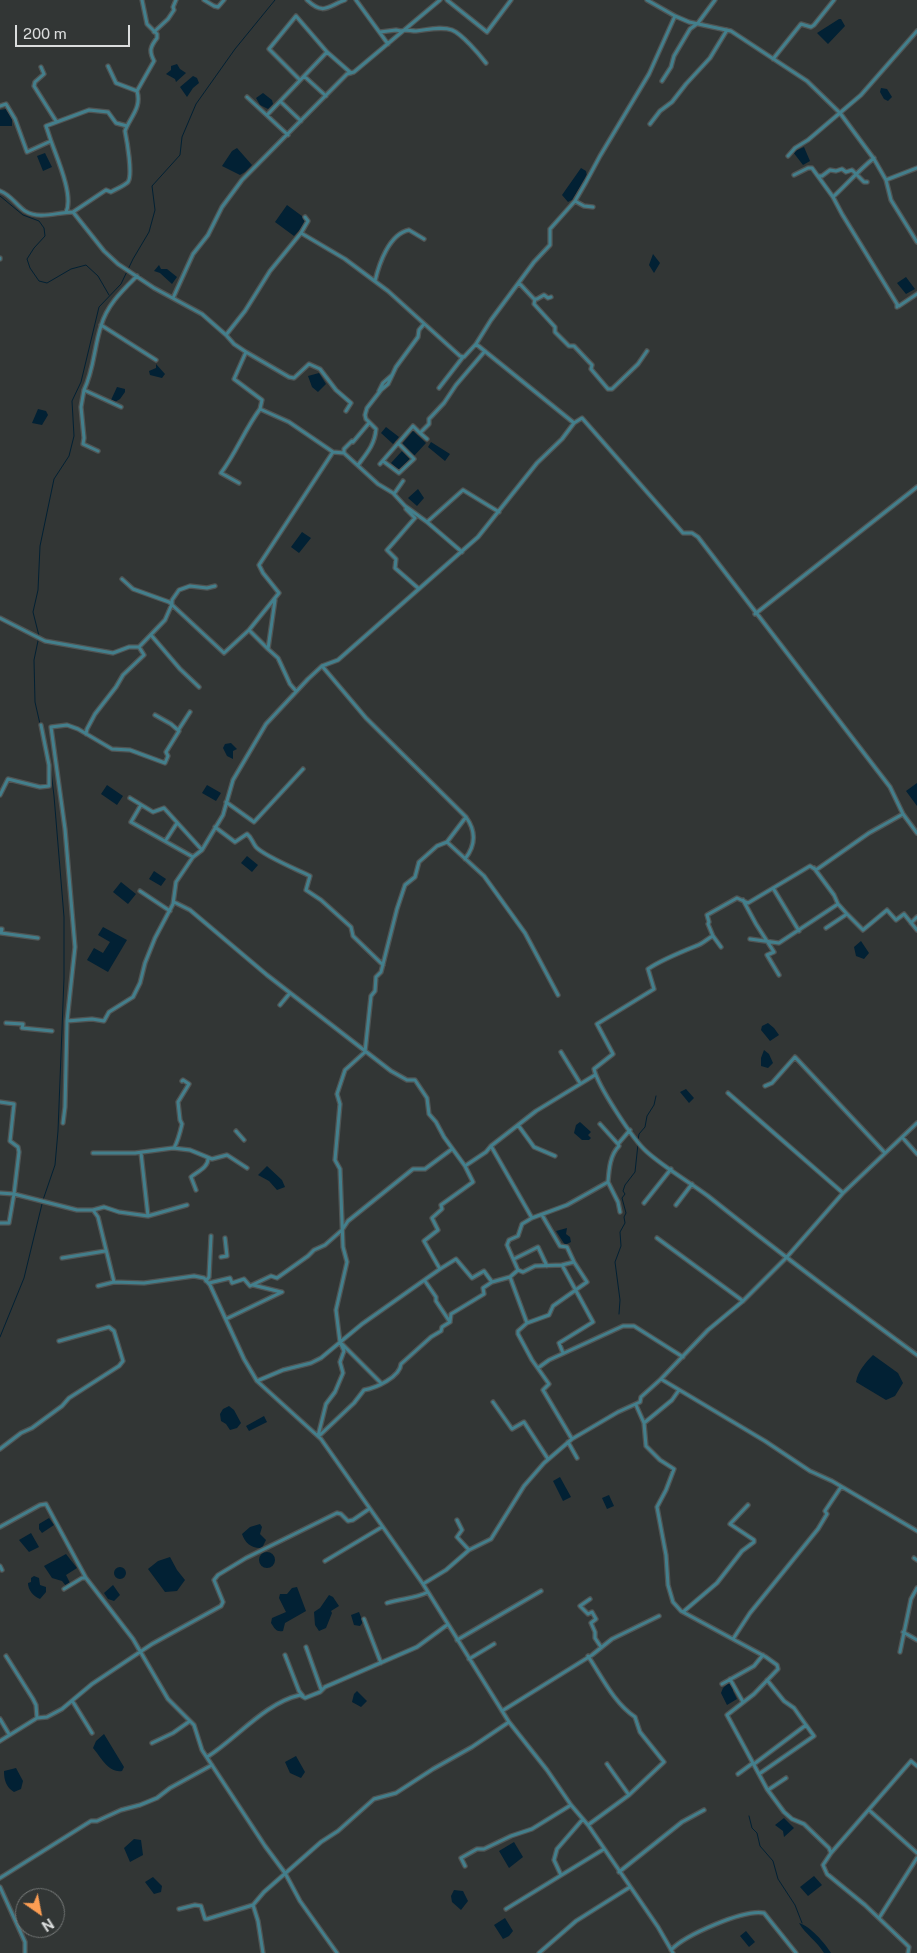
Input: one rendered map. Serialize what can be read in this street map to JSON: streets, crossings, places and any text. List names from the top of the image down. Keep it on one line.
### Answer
{"scale_bar":"200 m","north":"bottom right"}
